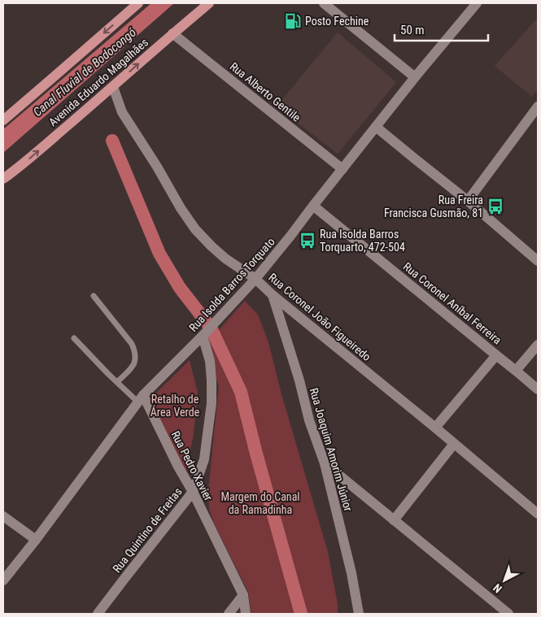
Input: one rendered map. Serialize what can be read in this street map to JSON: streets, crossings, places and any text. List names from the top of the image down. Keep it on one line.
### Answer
{"streets":{"main road":["Avenida Eduardo Magalhães"],"street":["Rua Alberto Gentile","Rua Isolda Barros Torquato","Rua Coronel Aníbal Ferreira","Rua Coronel João Figueiredo","Rua Joaquim Amorim Júnior","Rua Pedro Xavier","Rua Quintino de Freitas"]},"crossings":[["Avenida Eduardo Magalhães","Rua Alberto Gentile"],["Avenida Eduardo Magalhães","Rua Coronel João Figueiredo"],["Rua Alberto Gentile","Rua Isolda Barros Torquato"],["Rua Isolda Barros Torquato","Rua Coronel Aníbal Ferreira"],["Rua Isolda Barros Torquato","Rua Coronel João Figueiredo"],["Rua Isolda Barros Torquato","Rua Pedro Xavier"],["Rua Isolda Barros Torquato","Rua Quintino de Freitas"],["Rua Coronel João Figueiredo","Rua Joaquim Amorim Júnior"],["Rua Pedro Xavier","Rua Quintino de Freitas"]],"water":["Canal Fluvial de Bodocongó"],"parks":["Retalho de Área Verde","Margem do Canal da Ramadinha"],"places":{"fuel station":["Posto Fechine"],"bus stop":["Rua Freira Francisca Gusmão, 81","Rua Isolda Barros Torquarto, 472-504"]},"scale_bar":"50 m","north":"bottom left"}
